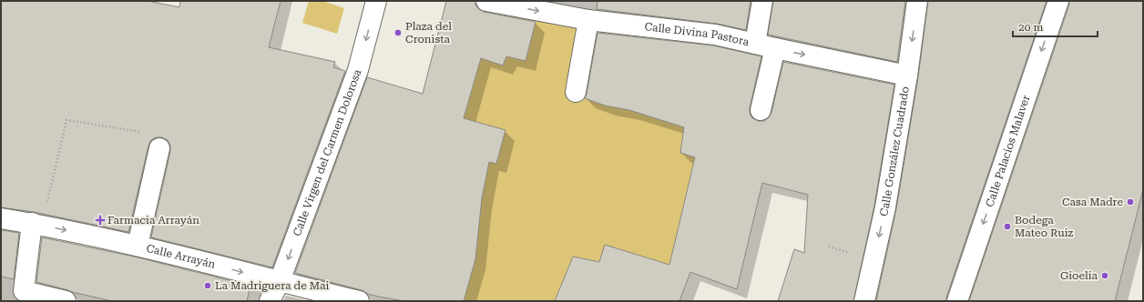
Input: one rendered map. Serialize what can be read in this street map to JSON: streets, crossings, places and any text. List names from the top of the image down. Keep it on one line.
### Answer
{"streets":{"street":["Calle Divina Pastora","Calle Palacios Malaver","Calle González Cuadrado","Calle Virgen del Carmen Dolorosa","Calle Arrayán"]},"crossings":[["Calle Divina Pastora","Calle González Cuadrado"],["Calle Virgen del Carmen Dolorosa","Calle Arrayán"]],"one_way":["Calle Divina Pastora","Calle Palacios Malaver","Calle Virgen del Carmen Dolorosa","Calle Arrayán"],"places":{"other":["Plaza del Cronista","Casa Madre","Bodega Mateo Ruiz","Gioelia","La Madriguera de Mai"],"health":["Farmacia Arrayán"]},"scale_bar":"20 m"}
